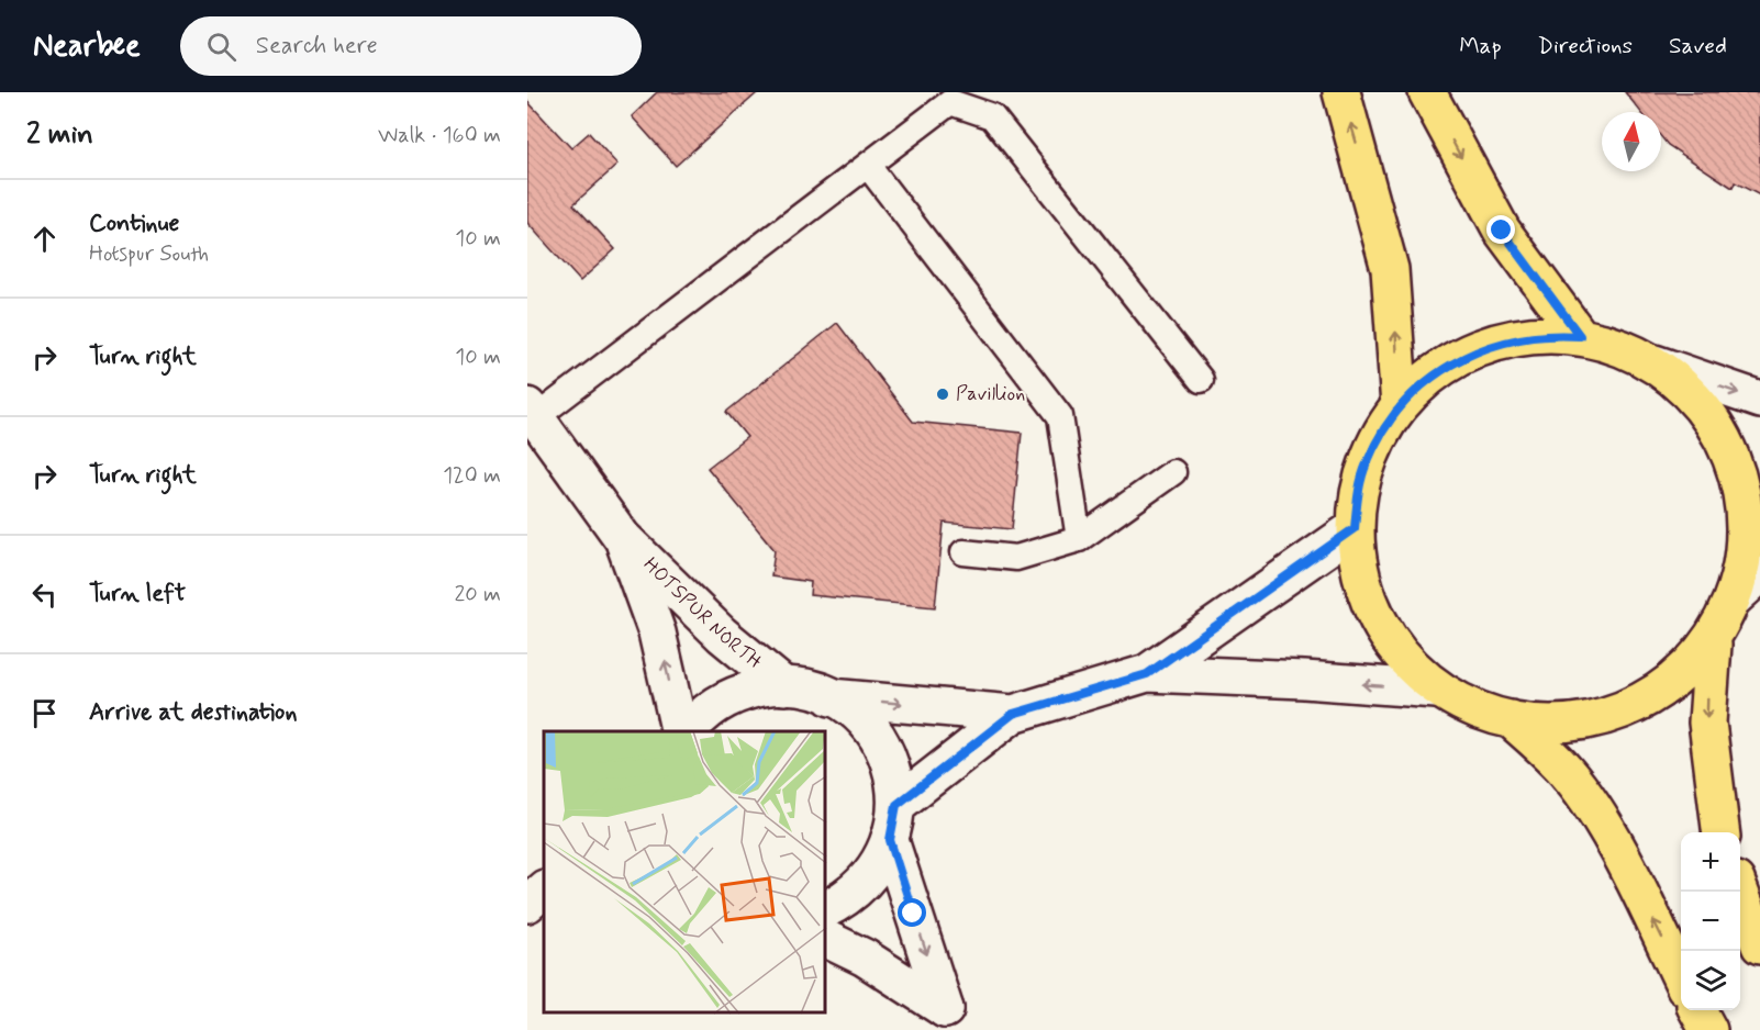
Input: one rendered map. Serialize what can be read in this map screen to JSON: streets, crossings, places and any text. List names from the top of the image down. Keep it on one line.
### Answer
{"streets":{"street":["HOTSPUR NORTH"]},"one_way":["HOTSPUR NORTH"],"places":["Pavillion"],"north":"top","page":{"header":"Nearbee","search":"Search here","nav":["Map","Directions","Saved"],"heading":["2 min","Walk · 160 m"],"list":[["Continue","Hotspur South","10 m"],["Turn right","10 m"],["Turn right","120 m"],["Turn left","20 m"],"Arrive at destination"],"map_buttons":["+","−"]}}
